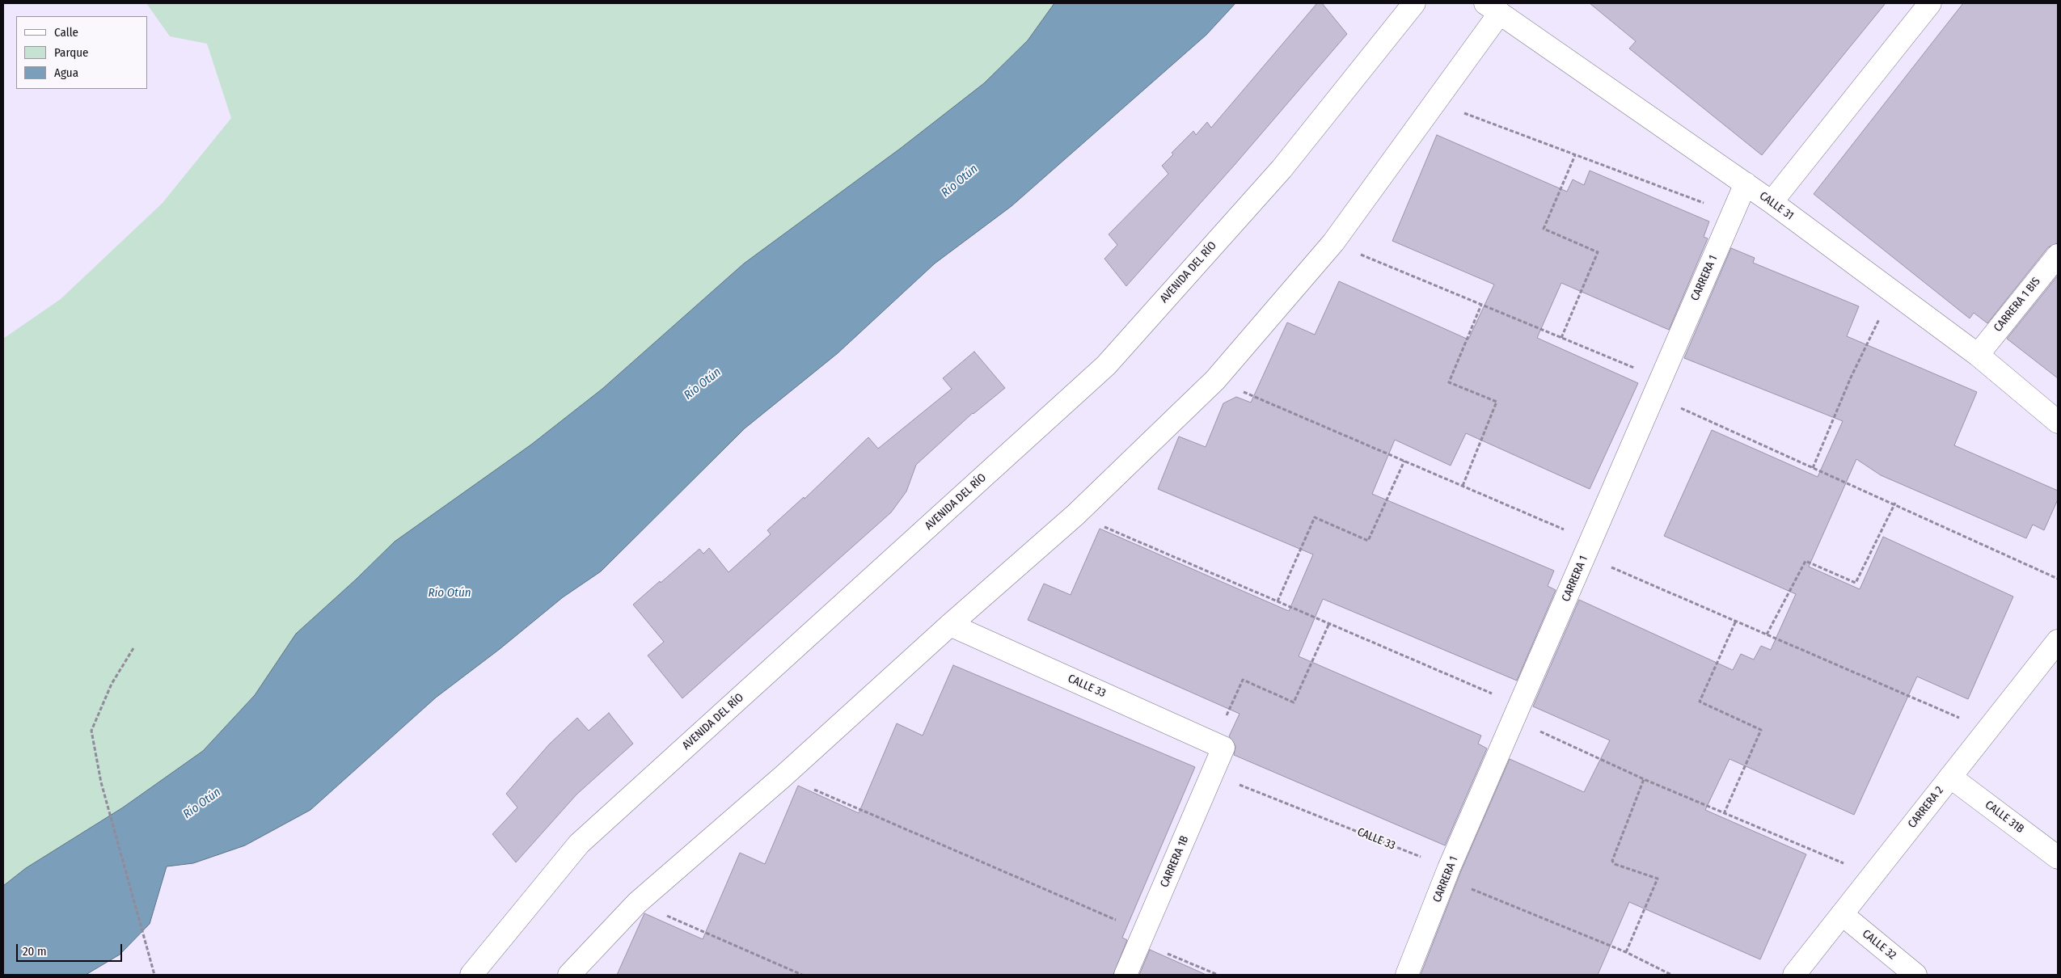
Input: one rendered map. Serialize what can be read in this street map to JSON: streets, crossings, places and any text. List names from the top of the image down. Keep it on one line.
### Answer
{"streets":{"street":["CALLE 31","AVENIDA DEL RÍO","CARRERA 1","CARRERA 1 BIS","CALLE 33","CARRERA 2","CALLE 31B","CARRERA 1B","CALLE 32"]},"crossings":[["CALLE 31","CARRERA 1"],["CALLE 31","CARRERA 1 BIS"],["CARRERA 1","CALLE 33"],["CALLE 33","CARRERA 1B"],["CARRERA 2","CALLE 31B"],["CARRERA 2","CALLE 32"]],"water":["Río Otún"],"legend":["Calle","Parque","Agua"],"scale_bar":"20 m"}
